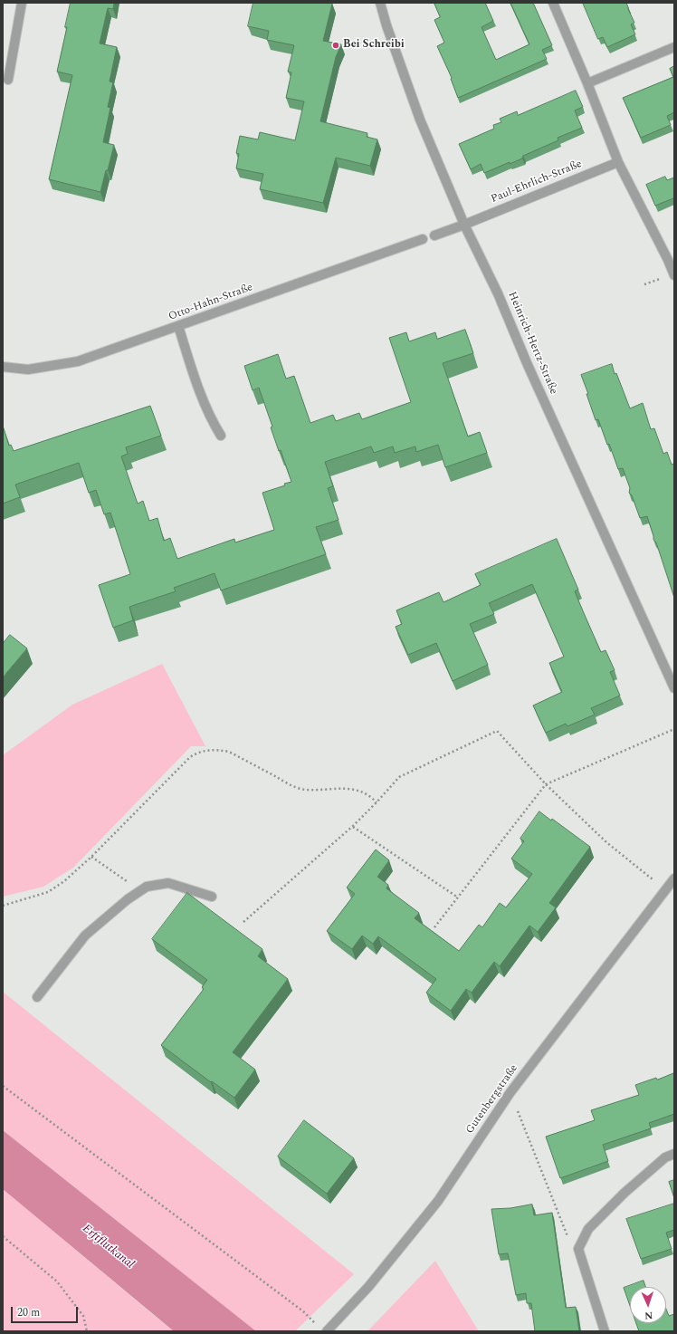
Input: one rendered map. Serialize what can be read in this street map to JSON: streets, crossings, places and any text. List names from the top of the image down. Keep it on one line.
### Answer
{"streets":{"street":["Paul-Ehrlich-Straße","Otto-Hahn-Straße","Heinrich-Hertz-Straße","Gutenbergstraße"]},"crossings":[["Paul-Ehrlich-Straße","Heinrich-Hertz-Straße"]],"water":["Erftflutkanal"],"places":["Bei Schreibi"],"scale_bar":"20 m","north":"bottom"}
